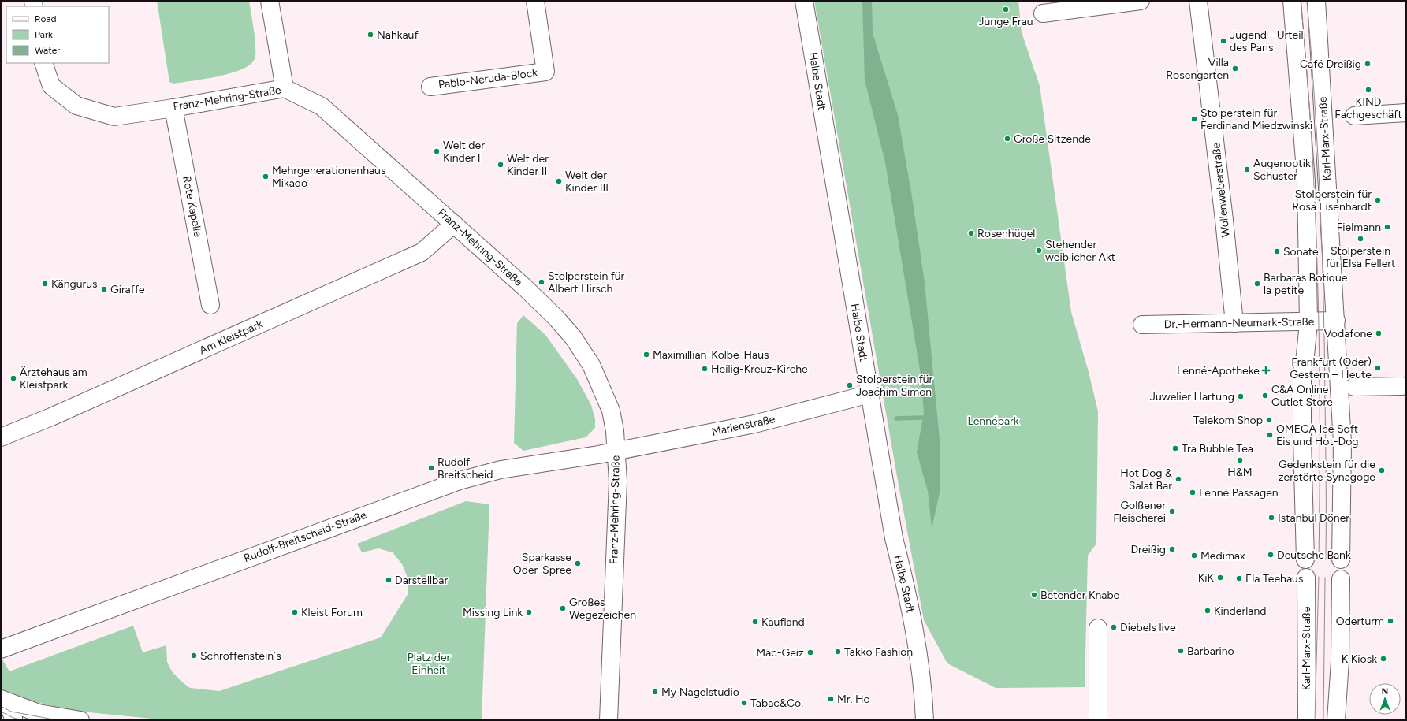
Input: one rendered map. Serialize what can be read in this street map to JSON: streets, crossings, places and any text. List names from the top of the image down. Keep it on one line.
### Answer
{"streets":{"street":["Pablo-Neruda-Block","Halbe Stadt","Franz-Mehring-Straße","Karl-Marx-Straße","Wollenweberstraße","Rote Kapelle","Dr.-Hermann-Neumark-Straße","Am Kleistpark","Marienstraße","Rudolf-Breitscheid-Straße"]},"crossings":[["Halbe Stadt","Marienstraße"],["Franz-Mehring-Straße","Rote Kapelle"],["Franz-Mehring-Straße","Am Kleistpark"],["Franz-Mehring-Straße","Marienstraße"],["Franz-Mehring-Straße","Rudolf-Breitscheid-Straße"],["Karl-Marx-Straße","Dr.-Hermann-Neumark-Straße"],["Wollenweberstraße","Dr.-Hermann-Neumark-Straße"],["Marienstraße","Rudolf-Breitscheid-Straße"]],"parks":["Lennépark","Platz der Einheit"],"places":{"other":["Junge Frau","Nahkauf","Jugend - Urteil des Paris","Café Dreißig","Villa Rosengarten","KIND Fachgeschäft","Stolperstein für Ferdinand Miedzwinski","Große Sitzende","Welt der Kinder I","Welt der Kinder II","Augenoptik Schuster","Mehrgenerationenhaus Mikado","Welt der Kinder III","Stolperstein für Rosa Eisenhardt","Fielmann","Rosenhügel","Stolperstein für Elsa Fellert","Stehender weiblicher Akt","Sonate","Stolperstein für Albert Hirsch","Kängurus","Barbaras Botique la petite","Giraffe","Vodafone","Maximillian-Kolbe-Haus","Frankfurt (Oder) Gestern – Heute","Heilig-Kreuz-Kirche","Ärztehaus am Kleistpark","Stolperstein für Joachim Simon","C&A Online Outlet Store","Juwelier Hartung","Telekom Shop","OMEGA Ice Soft Eis und Hot-Dog","Tra Bubble Tea","H&M","Rudolf Breitscheid","Gedenkstein für die zerstörte Synagoge","Hot Dog & Salat Bar","Lenné Passagen","Golßener Fleischerei","Istanbul Döner","Dreißig","Deutsche Bank","Medimax","Sparkasse Oder-Spree","KiK","Ela Teehaus","Darstellbar","Betender Knabe","Großes Wegezeichen","Kinderland","Kleist Forum","Missing Link","Oderturm","Kaufland","Diebels live","Barbarino","Takko Fashion","Mäc-Geiz","Schroffenstein´s","K Kiosk","My Nagelstudio","Mr. Ho","Tabac&Co."],"health":["Lenné-Apotheke"]},"legend":["Road","Park","Water"],"north":"top"}
